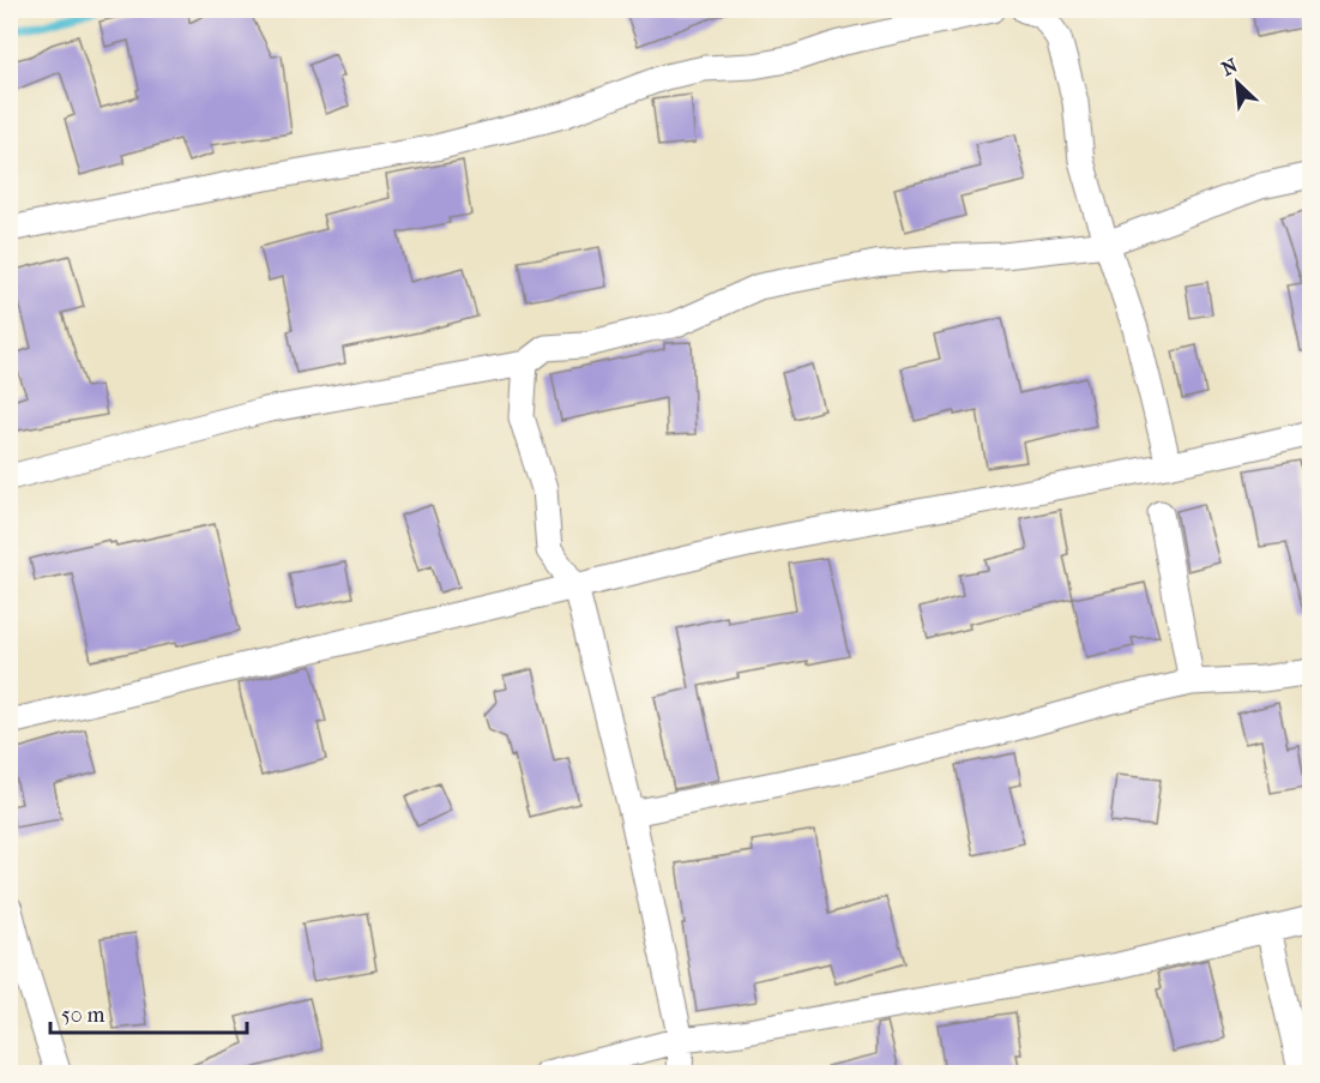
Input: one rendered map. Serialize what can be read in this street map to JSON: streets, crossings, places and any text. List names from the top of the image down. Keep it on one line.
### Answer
{"scale_bar":"50 m","north":"top left"}
